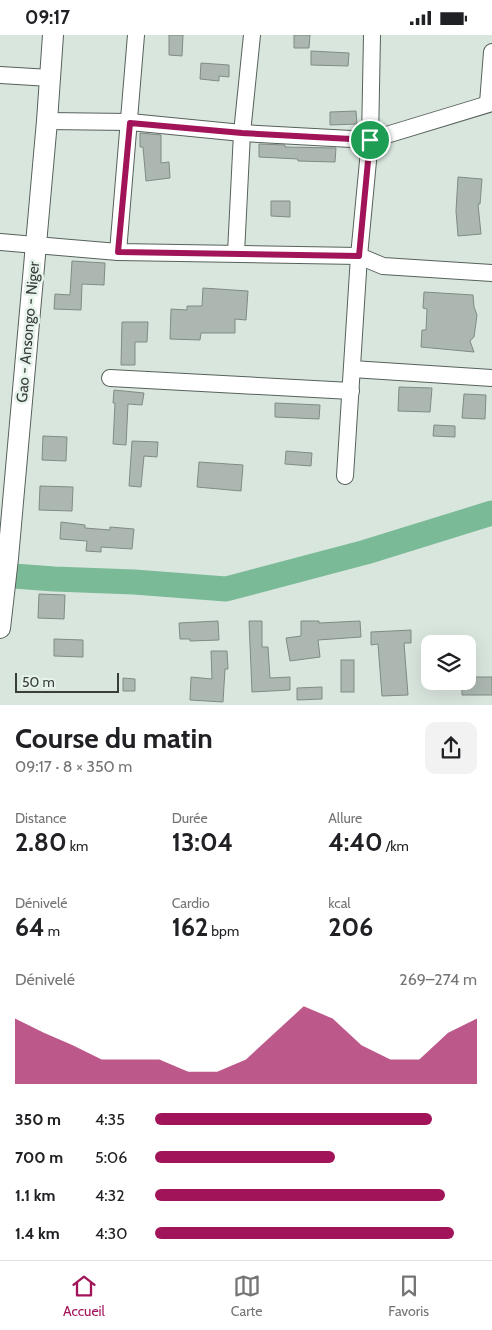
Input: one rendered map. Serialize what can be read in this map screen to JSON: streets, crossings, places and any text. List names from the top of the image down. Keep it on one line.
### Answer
{"streets":{"main road":["Gao - Ansongo - Niger"]},"scale_bar":"50 m","page":{"status":"09:17","scale":"50 m","heading":["Course du matin","09:17 · 8 × 350 m"],"stats":[["Distance","2.80 km"],["Durée","13:04"],["Allure","4:40 /km"],["Dénivelé","64 m"],["Cardio","162 bpm"],["kcal","206"]],"chart":["Dénivelé","269–274 m"],"list":[{"name":"350 m","note":"4:35"},{"name":"700 m","note":"5:06"},{"name":"1.1 km","note":"4:32"},{"name":"1.4 km","note":"4:30"}],"tabs":["Accueil","Carte","Favoris"]}}
